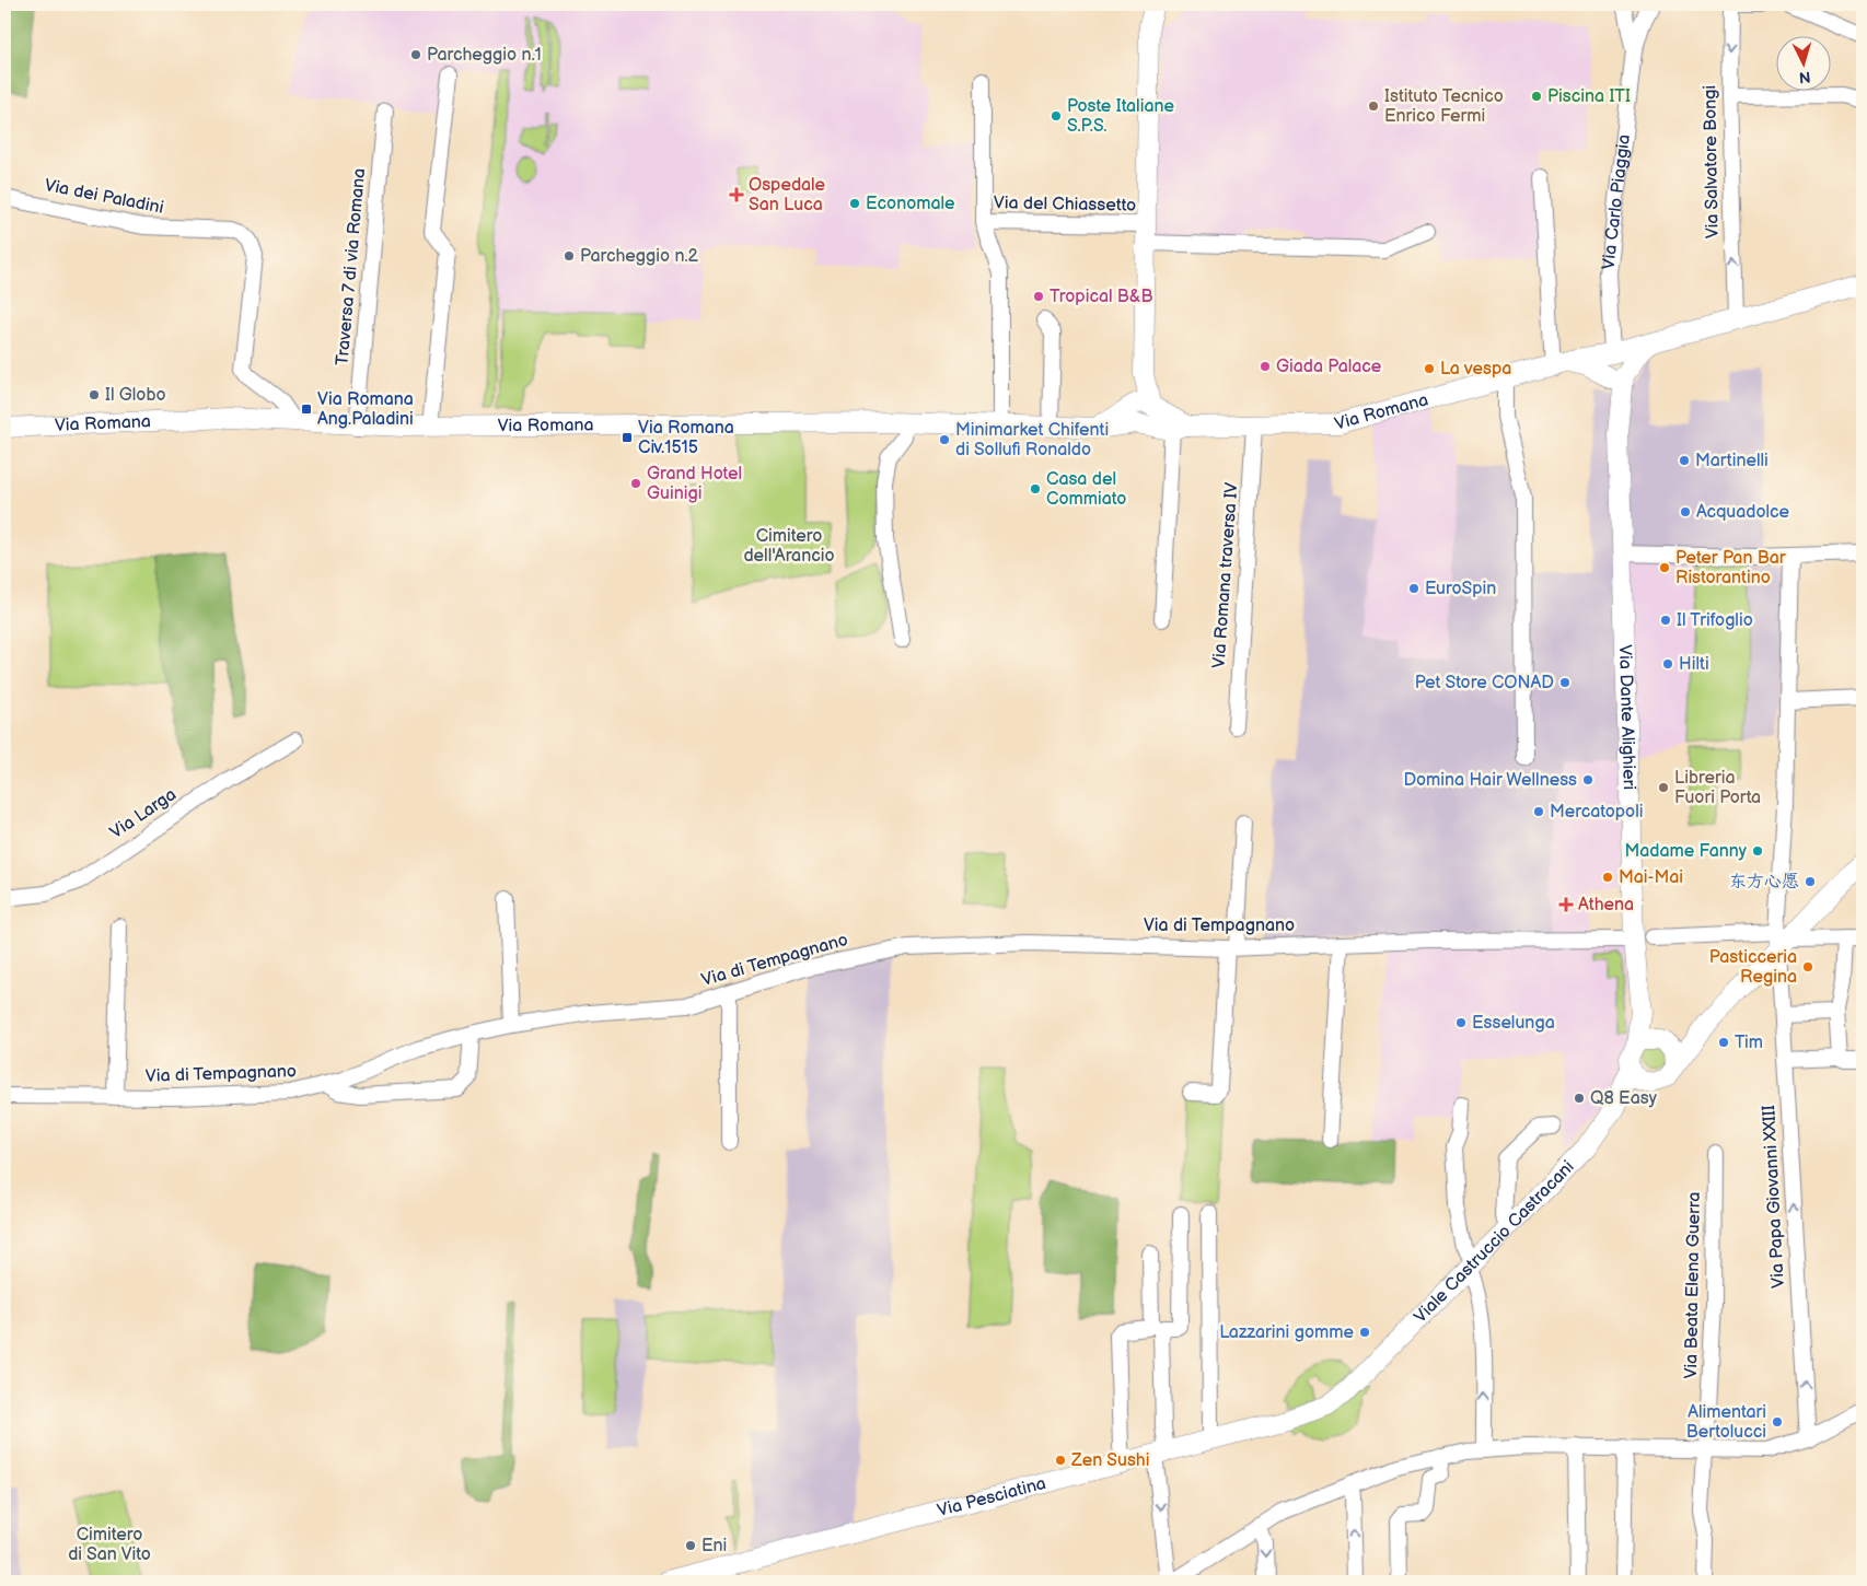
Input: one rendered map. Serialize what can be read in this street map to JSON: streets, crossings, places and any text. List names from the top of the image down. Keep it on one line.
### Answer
{"streets":{"main road":["Via Romana","Via Dante Alighieri","Viale Castruccio Castracani","Via Pesciatina"],"street":["Via Salvatore Bongi","Via dei Paladini","Via Carlo Piaggia","Via del Chiassetto","Traversa 7 di via Romana","Via Romana traversa IV","Via Larga","Via di Tempagnano","Via Papa Giovanni XXIII","Via Beata Elena Guerra"]},"crossings":[["Via Salvatore Bongi","Via Romana"],["Via dei Paladini","Via Romana"],["Via Carlo Piaggia","Via Romana"],["Via del Chiassetto","Via Romana"],["Traversa 7 di via Romana","Via Romana"],["Via Romana","Via Romana traversa IV"],["Via Romana","Via Dante Alighieri"],["Via Dante Alighieri","Via di Tempagnano"],["Via Dante Alighieri","Viale Castruccio Castracani"],["Via di Tempagnano","Via Papa Giovanni XXIII"],["Viale Castruccio Castracani","Via Pesciatina"]],"one_way":["Via Papa Giovanni XXIII"],"parks":["Cimitero dell'Arancio","Cimitero di San Vito"],"places":{"other":["Parcheggio n.1","Piscina ITI","Istituto Tecnico Enrico Fermi","Poste Italiane S.P.S.","Economale","Parcheggio n.2","Tropical B&B","Giada Palace","La vespa","Il Globo","Minimarket Chifenti di Sollufi Ronaldo","Martinelli","Grand Hotel Guinigi","Casa del Commiato","Acquadolce","Peter Pan Bar Ristorantino","EuroSpin","Il Trifoglio","Hilti","Pet Store CONAD","Domina Hair Wellness","Libreria Fuori Porta","Mercatopoli","Madame Fanny","Mai-Mai","东方心愿","Pasticceria Regina","Esselunga","Tim","Q8 Easy","Lazzarini gomme","Alimentari Bertolucci","Zen Sushi","Eni"],"health":["Ospedale San Luca","Athena"],"transit":["Via Romana Ang.Paladini","Via Romana Civ.1515"]},"north":"bottom"}
